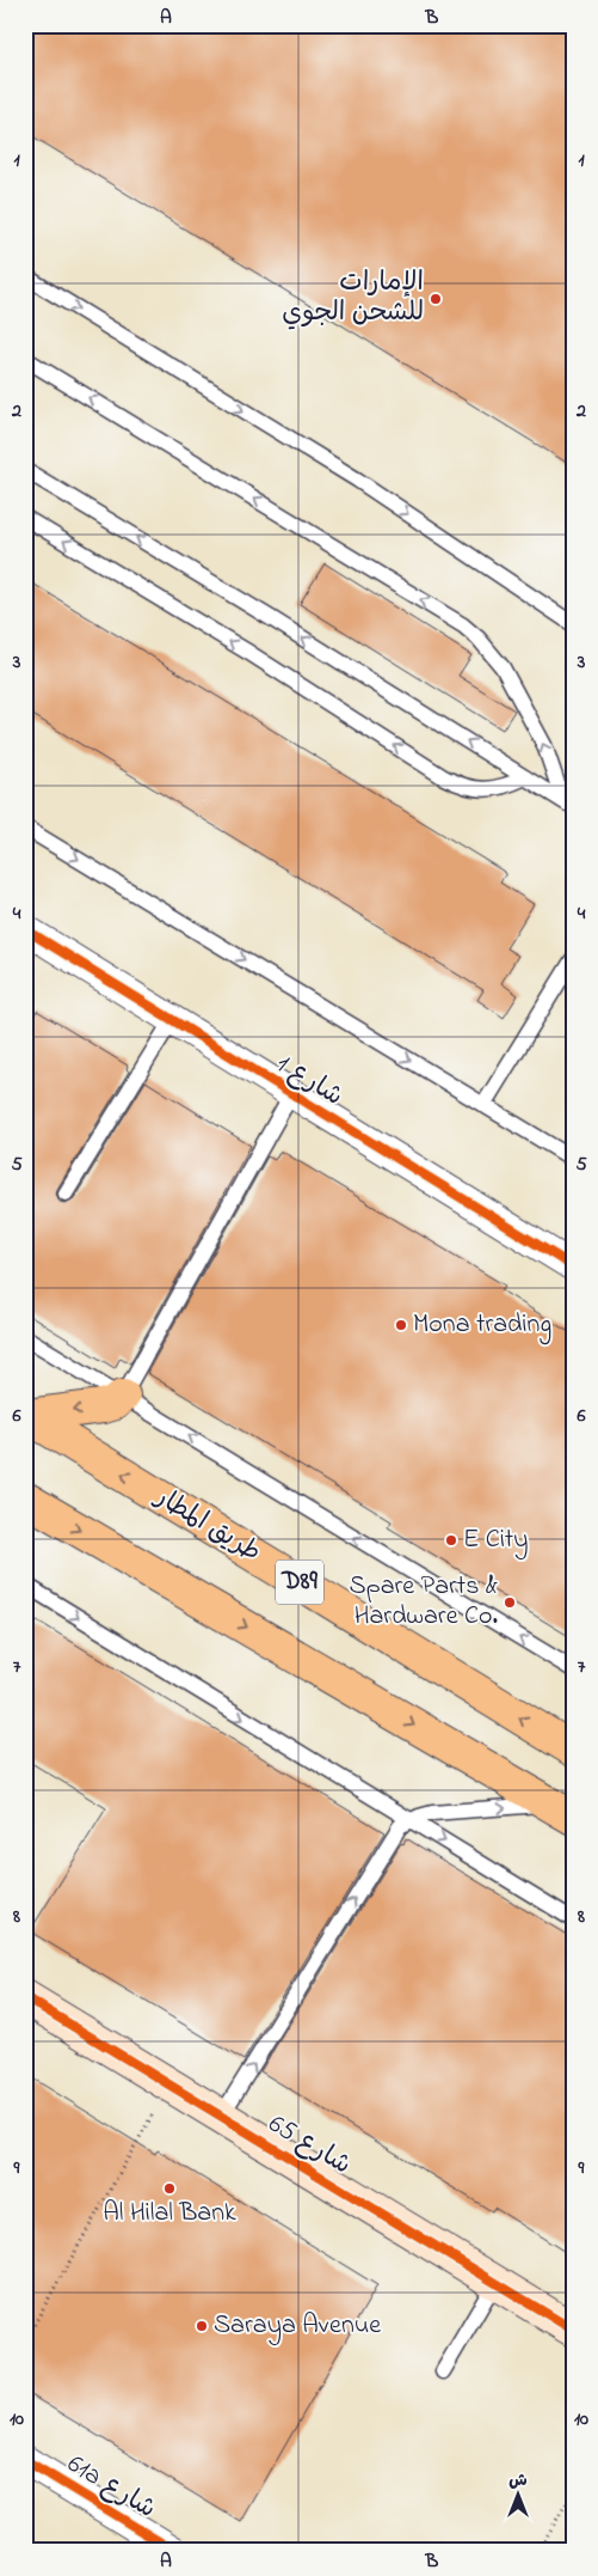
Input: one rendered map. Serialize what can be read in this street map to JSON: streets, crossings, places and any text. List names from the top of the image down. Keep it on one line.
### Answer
{"streets":{"highway":["طريق المطار","D89"],"street":["شارع 1","شارع 65","61a شارع"]},"places":["الإمارات للشحن الجوي","Mona trading","E City","Spare Parts & Hardware Co.","Al Hilal Bank","Saraya Avenue"],"north":"top","grid":{"columns":["A","B"],"rows":["1","2","3","4","5","6","7","8","9","10"]}}
